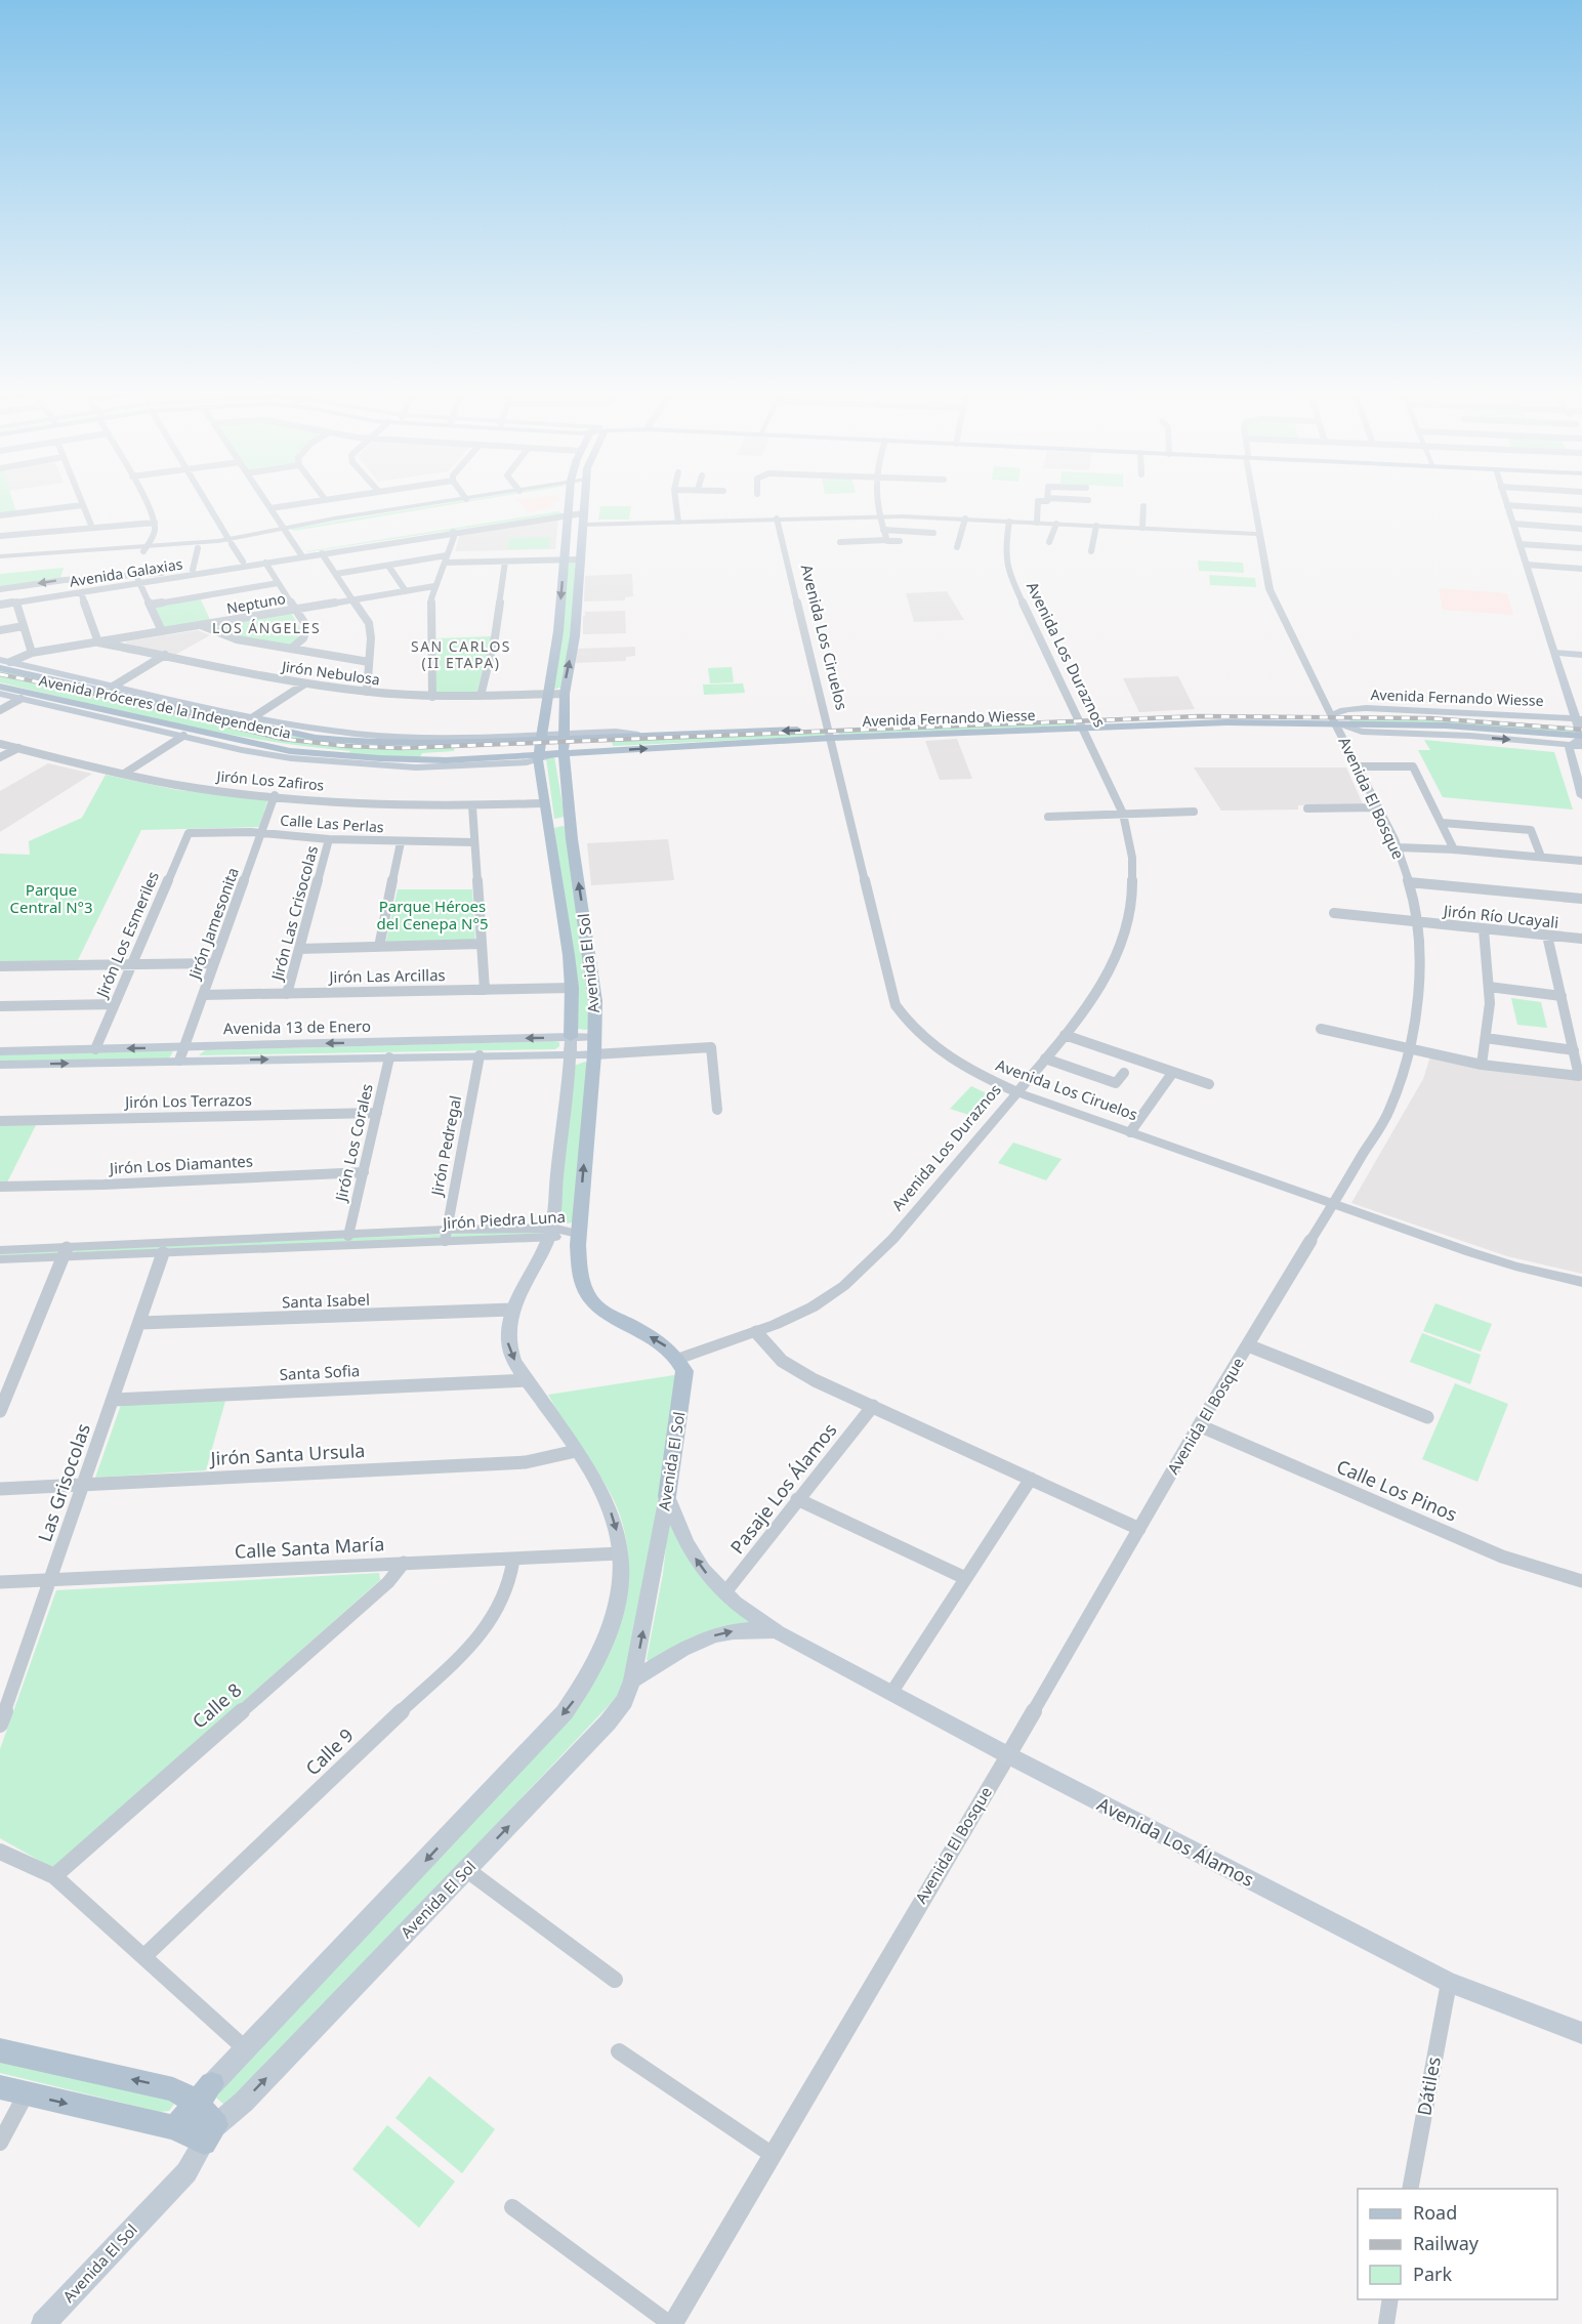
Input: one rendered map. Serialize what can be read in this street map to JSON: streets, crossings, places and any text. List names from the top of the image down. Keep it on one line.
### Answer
{"streets":{"main road":["Avenida Fernando Wiesse","Avenida Próceres de la Independencia","Avenida El Sol","Avenida 13 de Enero","Avenida Los Álamos"],"street":["Avenida Galaxias","Neptuno","Avenida Los Ciruelos","Avenida Los Duraznos","Jirón Nebulosa","Jirón Los Zafiros","Avenida El Bosque","Calle Las Perlas","Jirón Las Crisocolas","Jirón Río Ucayali","Jirón Jamesonita","Jirón Los Esmeriles","Jirón Las Arcillas","Jirón Los Terrazos","Jirón Los Corales","Jirón Pedregal","Jirón Los Diamantes","Jirón Piedra Luna","Santa Isabel","Santa Sofia","Jirón Santa Ursula","Las Grisocolas","Pasaje Los Álamos","Calle Los Pinos","Calle Santa María","Calle 8","Calle 9","Dátiles"]},"crossings":[["Avenida Galaxias","Avenida El Sol"],["Neptuno","Jirón Nebulosa"],["Neptuno","Avenida Próceres de la Independencia"],["Avenida Los Ciruelos","Avenida Los Duraznos"],["Avenida Los Ciruelos","Avenida Fernando Wiesse"],["Avenida Los Ciruelos","Avenida El Bosque"],["Avenida Los Duraznos","Avenida Fernando Wiesse"],["Avenida Los Duraznos","Avenida El Sol"],["Jirón Nebulosa","Avenida El Sol"],["Avenida Fernando Wiesse","Avenida Próceres de la Independencia"],["Avenida Fernando Wiesse","Avenida El Bosque"],["Avenida Fernando Wiesse","Avenida El Sol"],["Avenida Próceres de la Independencia","Avenida El Sol"],["Jirón Los Zafiros","Jirón Jamesonita"],["Jirón Los Zafiros","Avenida El Sol"],["Avenida El Bosque","Jirón Río Ucayali"],["Avenida El Bosque","Calle Los Pinos"],["Avenida El Bosque","Avenida Los Álamos"],["Calle Las Perlas","Jirón Las Crisocolas"],["Calle Las Perlas","Jirón Jamesonita"],["Calle Las Perlas","Jirón Los Esmeriles"],["Jirón Las Crisocolas","Jirón Las Arcillas"],["Jirón Jamesonita","Jirón Las Arcillas"],["Jirón Jamesonita","Avenida 13 de Enero"],["Jirón Los Esmeriles","Avenida 13 de Enero"],["Avenida El Sol","Jirón Las Arcillas"],["Avenida El Sol","Avenida 13 de Enero"],["Avenida El Sol","Jirón Piedra Luna"],["Avenida El Sol","Santa Isabel"],["Avenida El Sol","Santa Sofia"],["Avenida El Sol","Jirón Santa Ursula"],["Avenida El Sol","Calle Santa María"],["Avenida El Sol","Avenida Los Álamos"],["Avenida 13 de Enero","Jirón Los Corales"],["Avenida 13 de Enero","Jirón Pedregal"],["Jirón Los Terrazos","Jirón Los Corales"],["Jirón Los Corales","Jirón Los Diamantes"],["Jirón Los Corales","Jirón Piedra Luna"],["Jirón Pedregal","Jirón Piedra Luna"],["Jirón Piedra Luna","Las Grisocolas"],["Santa Isabel","Las Grisocolas"],["Santa Sofia","Las Grisocolas"],["Jirón Santa Ursula","Las Grisocolas"],["Las Grisocolas","Calle Santa María"],["Pasaje Los Álamos","Avenida Los Álamos"],["Calle Santa María","Calle 8"],["Calle Santa María","Calle 9"],["Avenida Los Álamos","Dátiles"]],"districts":["LOS ÁNGELES","SAN CARLOS (II ETAPA)"],"parks":["Parque Central N°3","Parque Héroes del Cenepa N°5"],"legend":["Road","Railway","Park"]}
